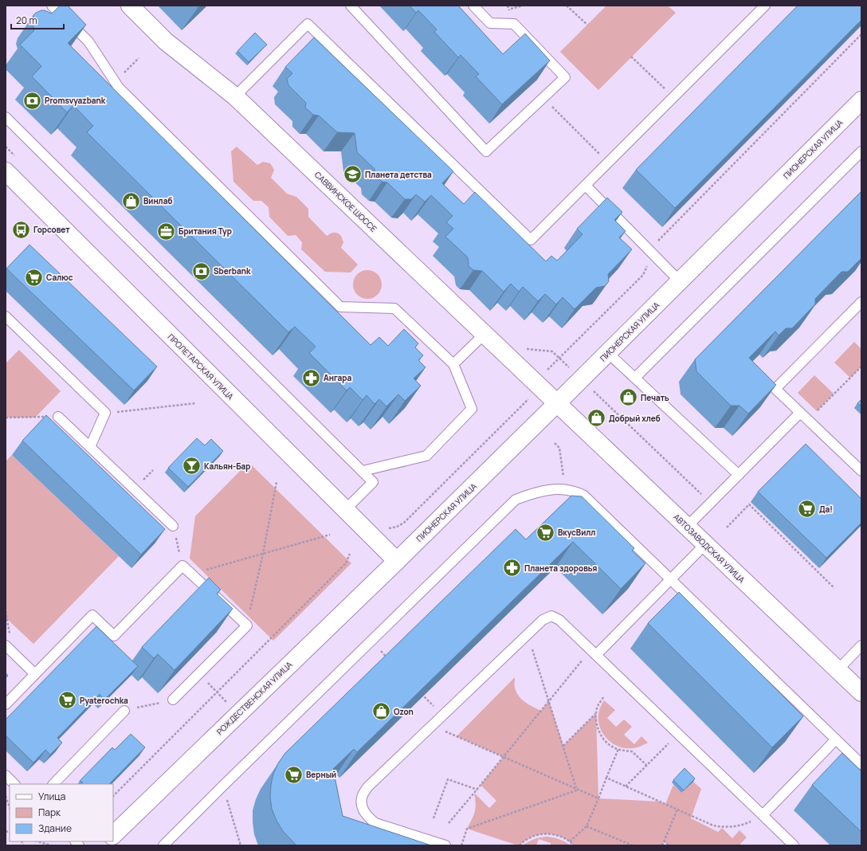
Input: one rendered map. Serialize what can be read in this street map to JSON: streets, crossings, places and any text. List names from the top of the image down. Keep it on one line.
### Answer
{"streets":{"street":["ПИОНЕРСКАЯ УЛИЦА","САВВИНСКОЕ ШОССЕ","ПРОЛЕТАРСКАЯ УЛИЦА","АВТОЗАВОДСКАЯ УЛИЦА","РОЖДЕСТВЕНСКАЯ УЛИЦА"]},"crossings":[["ПИОНЕРСКАЯ УЛИЦА","САВВИНСКОЕ ШОССЕ"],["ПИОНЕРСКАЯ УЛИЦА","ПРОЛЕТАРСКАЯ УЛИЦА"],["ПИОНЕРСКАЯ УЛИЦА","АВТОЗАВОДСКАЯ УЛИЦА"],["ПИОНЕРСКАЯ УЛИЦА","РОЖДЕСТВЕНСКАЯ УЛИЦА"],["САВВИНСКОЕ ШОССЕ","АВТОЗАВОДСКАЯ УЛИЦА"],["ПРОЛЕТАРСКАЯ УЛИЦА","РОЖДЕСТВЕНСКАЯ УЛИЦА"]],"places":{"bank":["Promsvyazbank","Sberbank"],"school or university":["Планета детства"],"shop":["Винлаб","Печать","Добрый хлеб","Ozon"],"bus stop":["Горсовет"],"office":["Британия Тур"],"supermarket":["Салюс","Да!","ВкусВилл","Pyaterochka","Верный"],"pharmacy":["Ангара","Планета здоровья"],"bar":["Кальян-Бар"]},"legend":["Улица","Парк","Здание"],"scale_bar":"20 m"}
